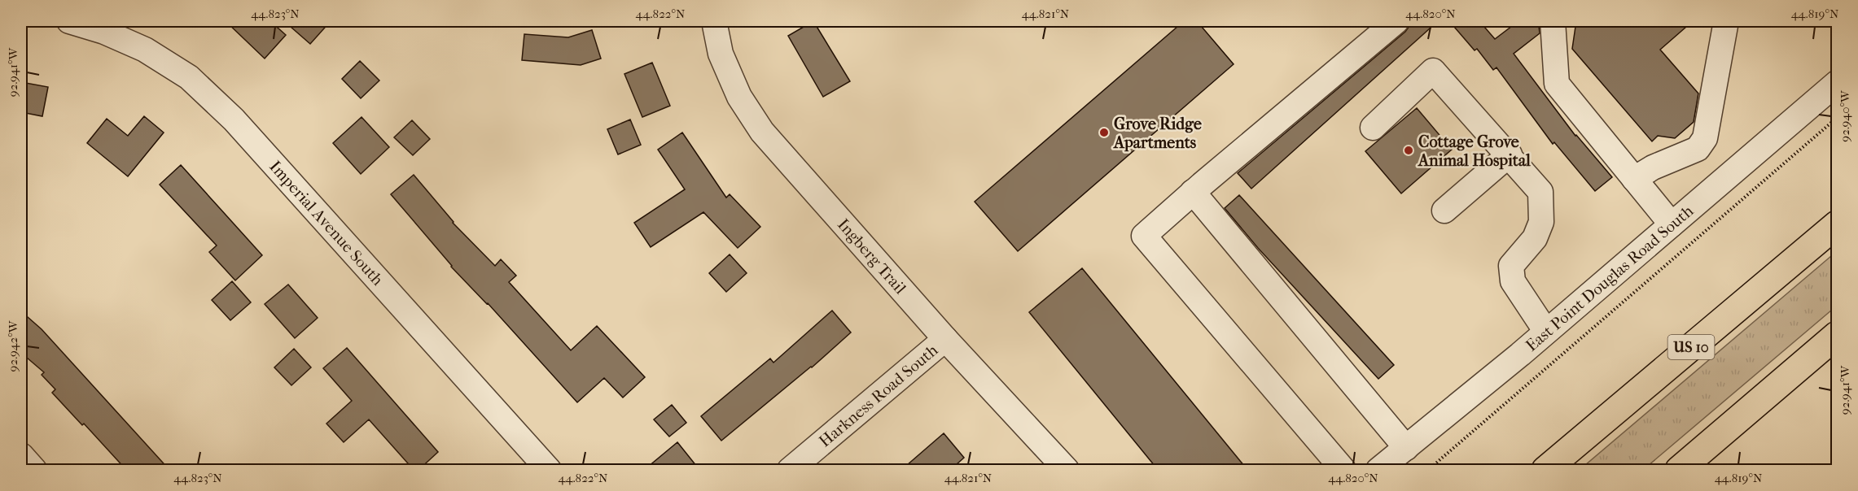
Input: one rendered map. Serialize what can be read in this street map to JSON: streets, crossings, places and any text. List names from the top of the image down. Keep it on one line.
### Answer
{"streets":{"highway":["US 10"],"street":["Imperial Avenue South","Ingberg Trail","East Point Douglas Road South","Harkness Road South"]},"crossings":[["Ingberg Trail","Harkness Road South"]],"places":["Grove Ridge Apartments","Cottage Grove Animal Hospital"],"coordinates":["44.823°N","44.822°N","44.821°N","44.820°N","44.819°N","92.941°W","92.940°W","92.942°W"]}
